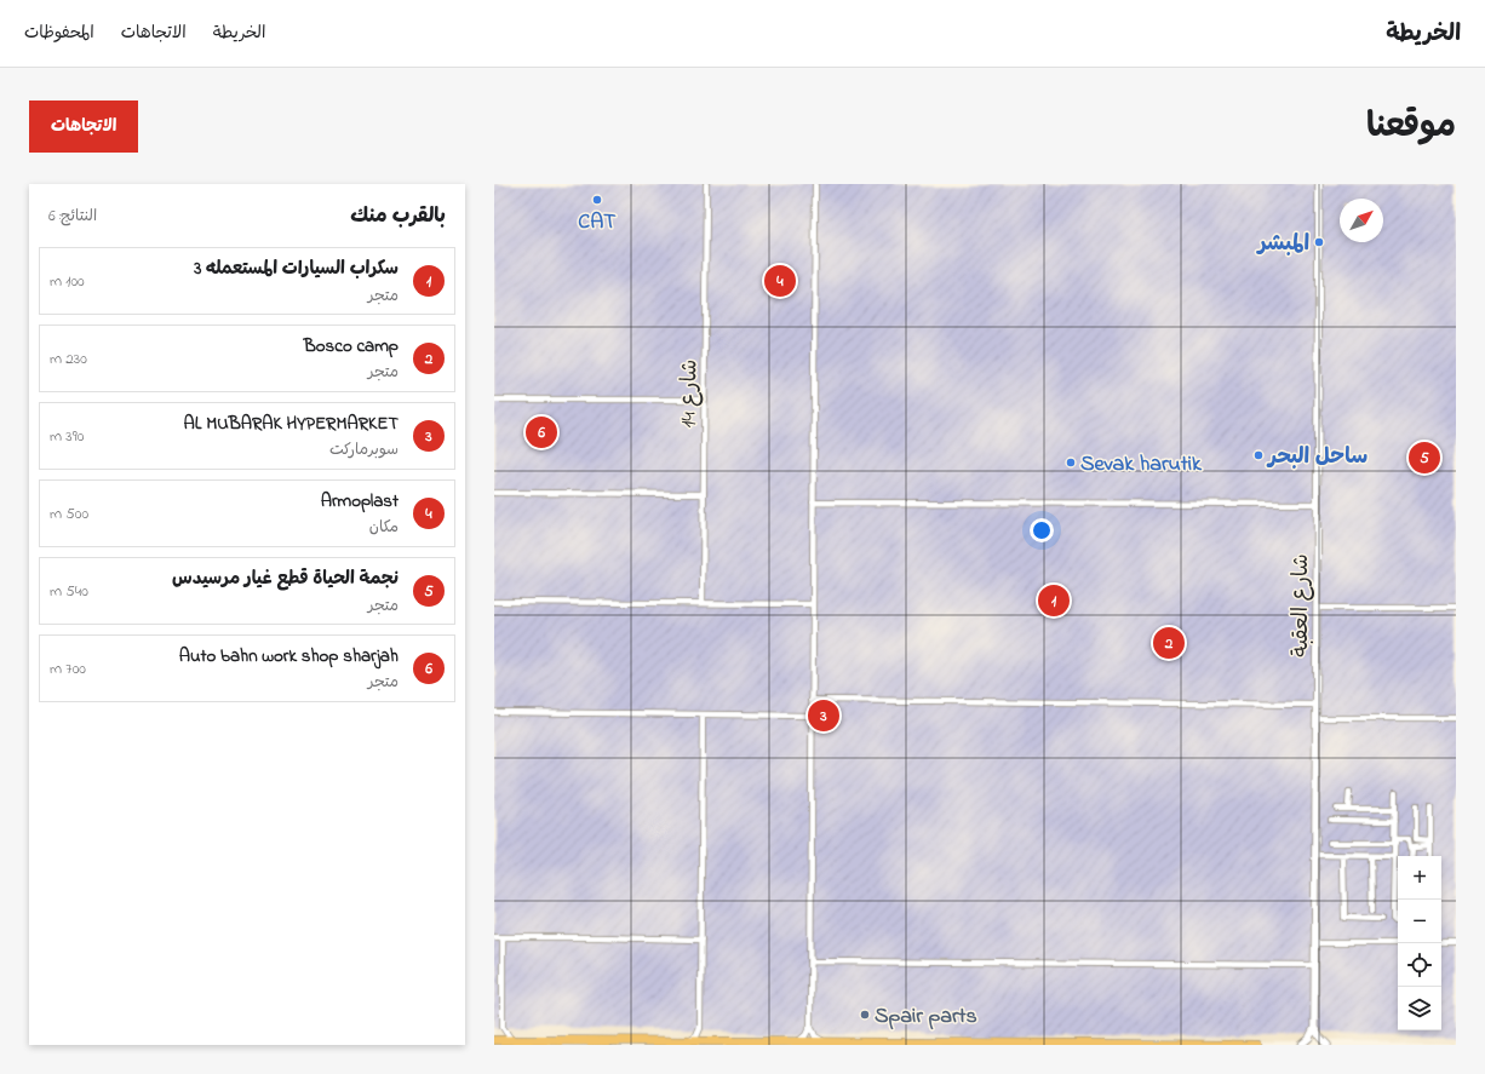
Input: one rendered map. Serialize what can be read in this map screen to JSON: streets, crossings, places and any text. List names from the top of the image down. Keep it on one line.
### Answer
{"streets":{"street":["شارع 14","شارع العقبة"]},"places":["CAT","المبشر","ساحل البحر","Sevak harutik","Spair parts"],"north":"top right","page":{"header":"الخريطة","nav":["الخريطة","الاتجاهات","المحفوظات"],"title":"موقعنا","buttons":"الاتجاهات","heading":["بالقرب منك","النتائج: 6"],"list":[{"mark":"1","name":"سكراب السيارات المستعمله 3","note":"متجر","value":"100 m"},{"mark":"2","name":"Bosco camp","note":"متجر","value":"230 m"},{"mark":"3","name":"AL MUBARAK HYPERMARKET","note":"سوبرماركت","value":"390 m"},{"mark":"4","name":"Armoplast","note":"مكان","value":"500 m"},{"mark":"5","name":"نجمة الحياة قطع غيار مرسيدس","note":"متجر","value":"540 m"},{"mark":"6","name":"Auto bahn work shop sharjah","note":"متجر","value":"700 m"}],"pins":["4","6","5","1","2","3"],"map_buttons":["+","−"]}}
